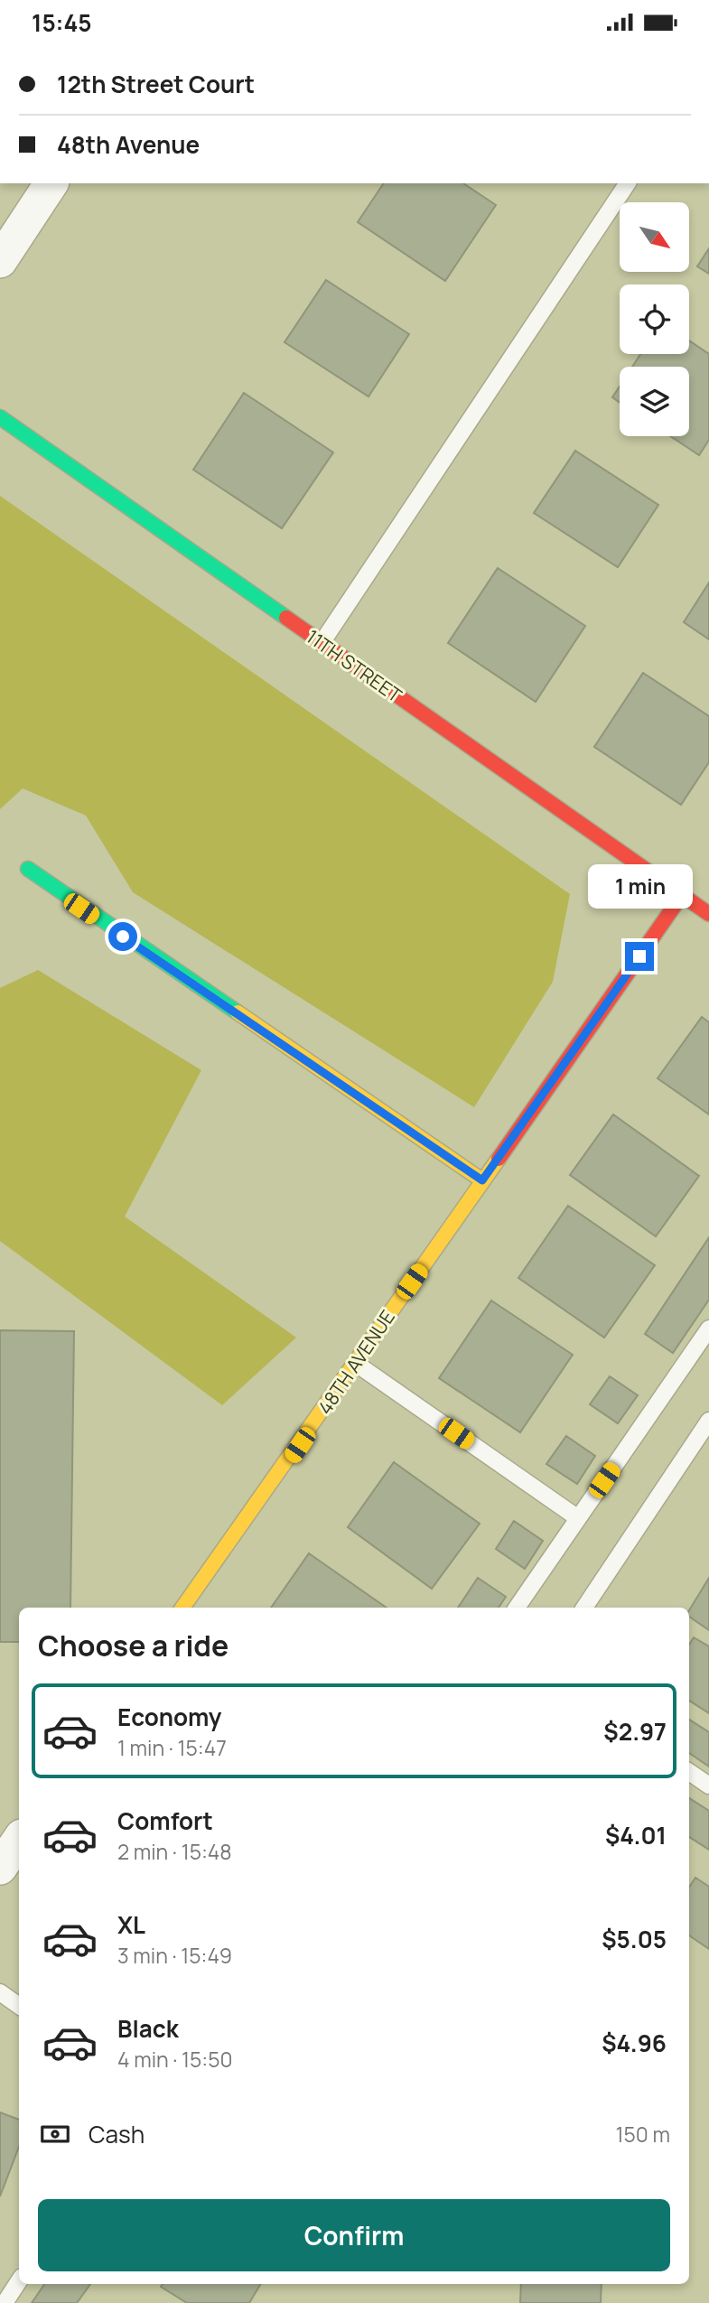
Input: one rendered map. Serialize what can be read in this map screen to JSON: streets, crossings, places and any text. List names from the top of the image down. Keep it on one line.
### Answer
{"streets":{"street":["11TH STREET","48TH AVENUE"]},"crossings":[["11TH STREET","48TH AVENUE"]],"north":"bottom right","page":{"status":"15:45","banner":["12th Street Court","48th Avenue"],"bubble":"1 min","heading":"Choose a ride","list":[{"name":"Economy","note":"1 min · 15:47","value":"$2.97"},{"name":"Comfort","note":"2 min · 15:48","value":"$4.01"},{"name":"XL","note":"3 min · 15:49","value":"$5.05"},{"name":"Black","note":"4 min · 15:50","value":"$4.96"}],"pay":["Cash","150 m"],"buttons":"Confirm"}}
